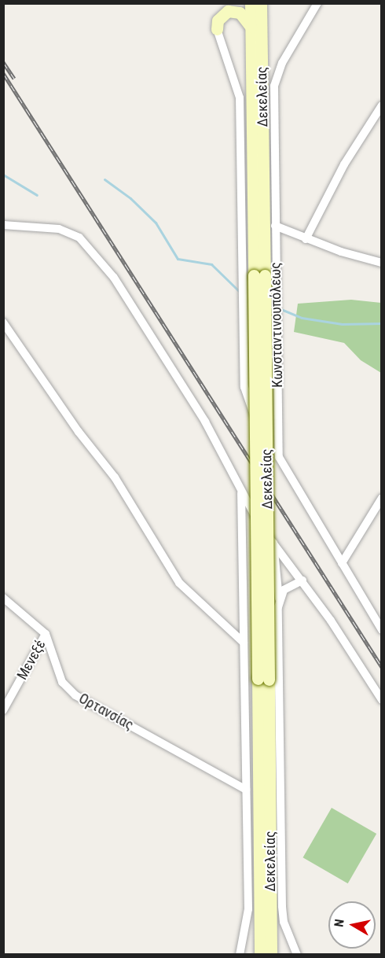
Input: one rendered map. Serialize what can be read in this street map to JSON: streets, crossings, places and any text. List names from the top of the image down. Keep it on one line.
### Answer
{"streets":{"main road":["Δεκελείας"],"street":["Κωνσταντινουπόλεως","Μενεξέ","Ορτανσίας"]},"crossings":[["Μενεξέ","Ορτανσίας"]],"north":"left"}
